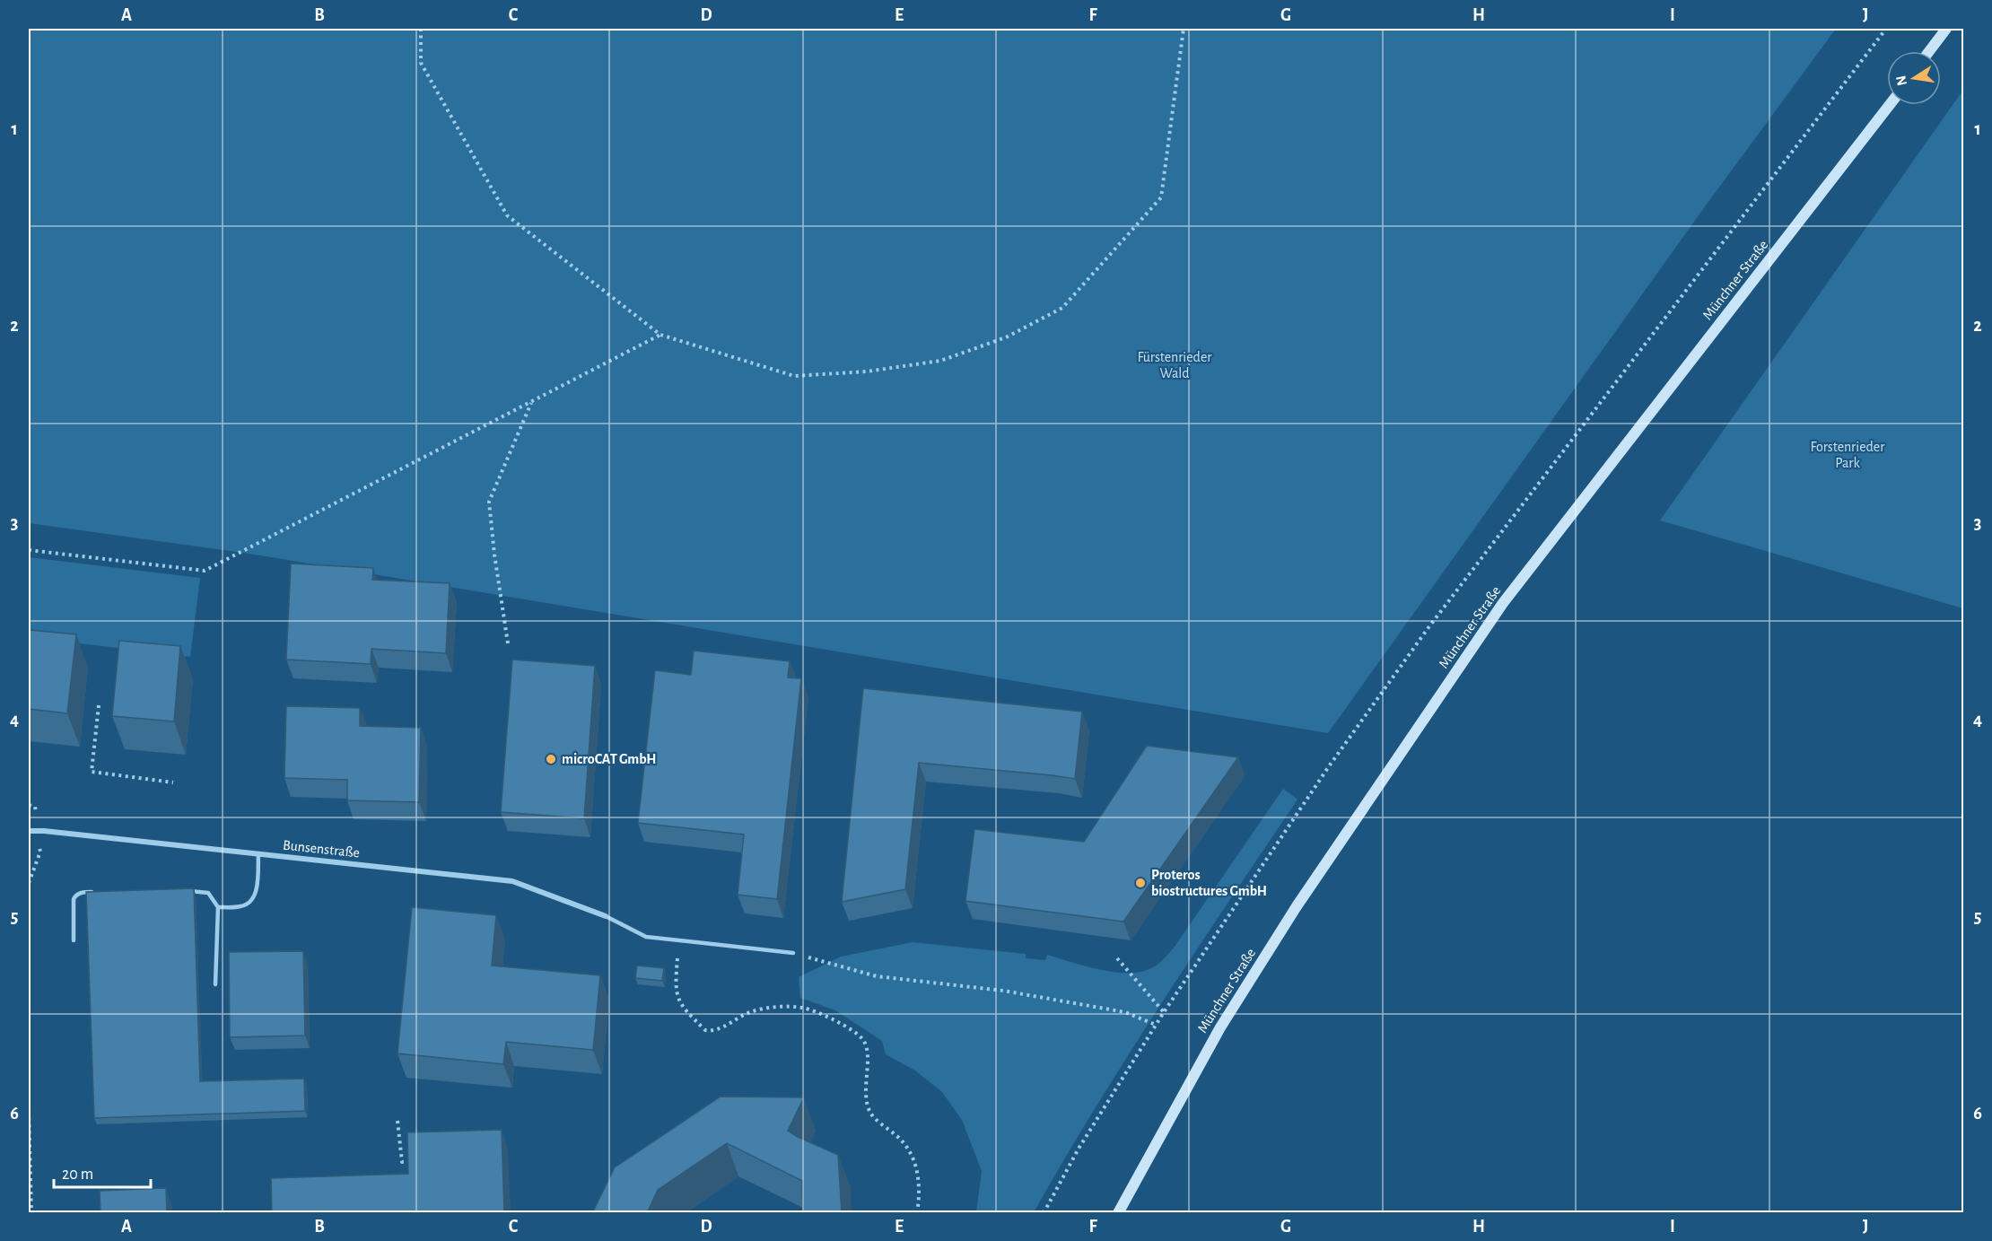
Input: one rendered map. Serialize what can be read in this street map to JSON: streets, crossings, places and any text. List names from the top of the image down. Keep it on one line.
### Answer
{"streets":{"main road":["Münchner Straße"],"street":["Bunsenstraße"]},"parks":["Fürstenrieder Wald","Forstenrieder Park"],"places":["microCAT GmbH","Proteros biostructures GmbH"],"scale_bar":"20 m","north":"left","grid":{"columns":["A","B","C","D","E","F","G","H","I","J"],"rows":["1","2","3","4","5","6"]}}
